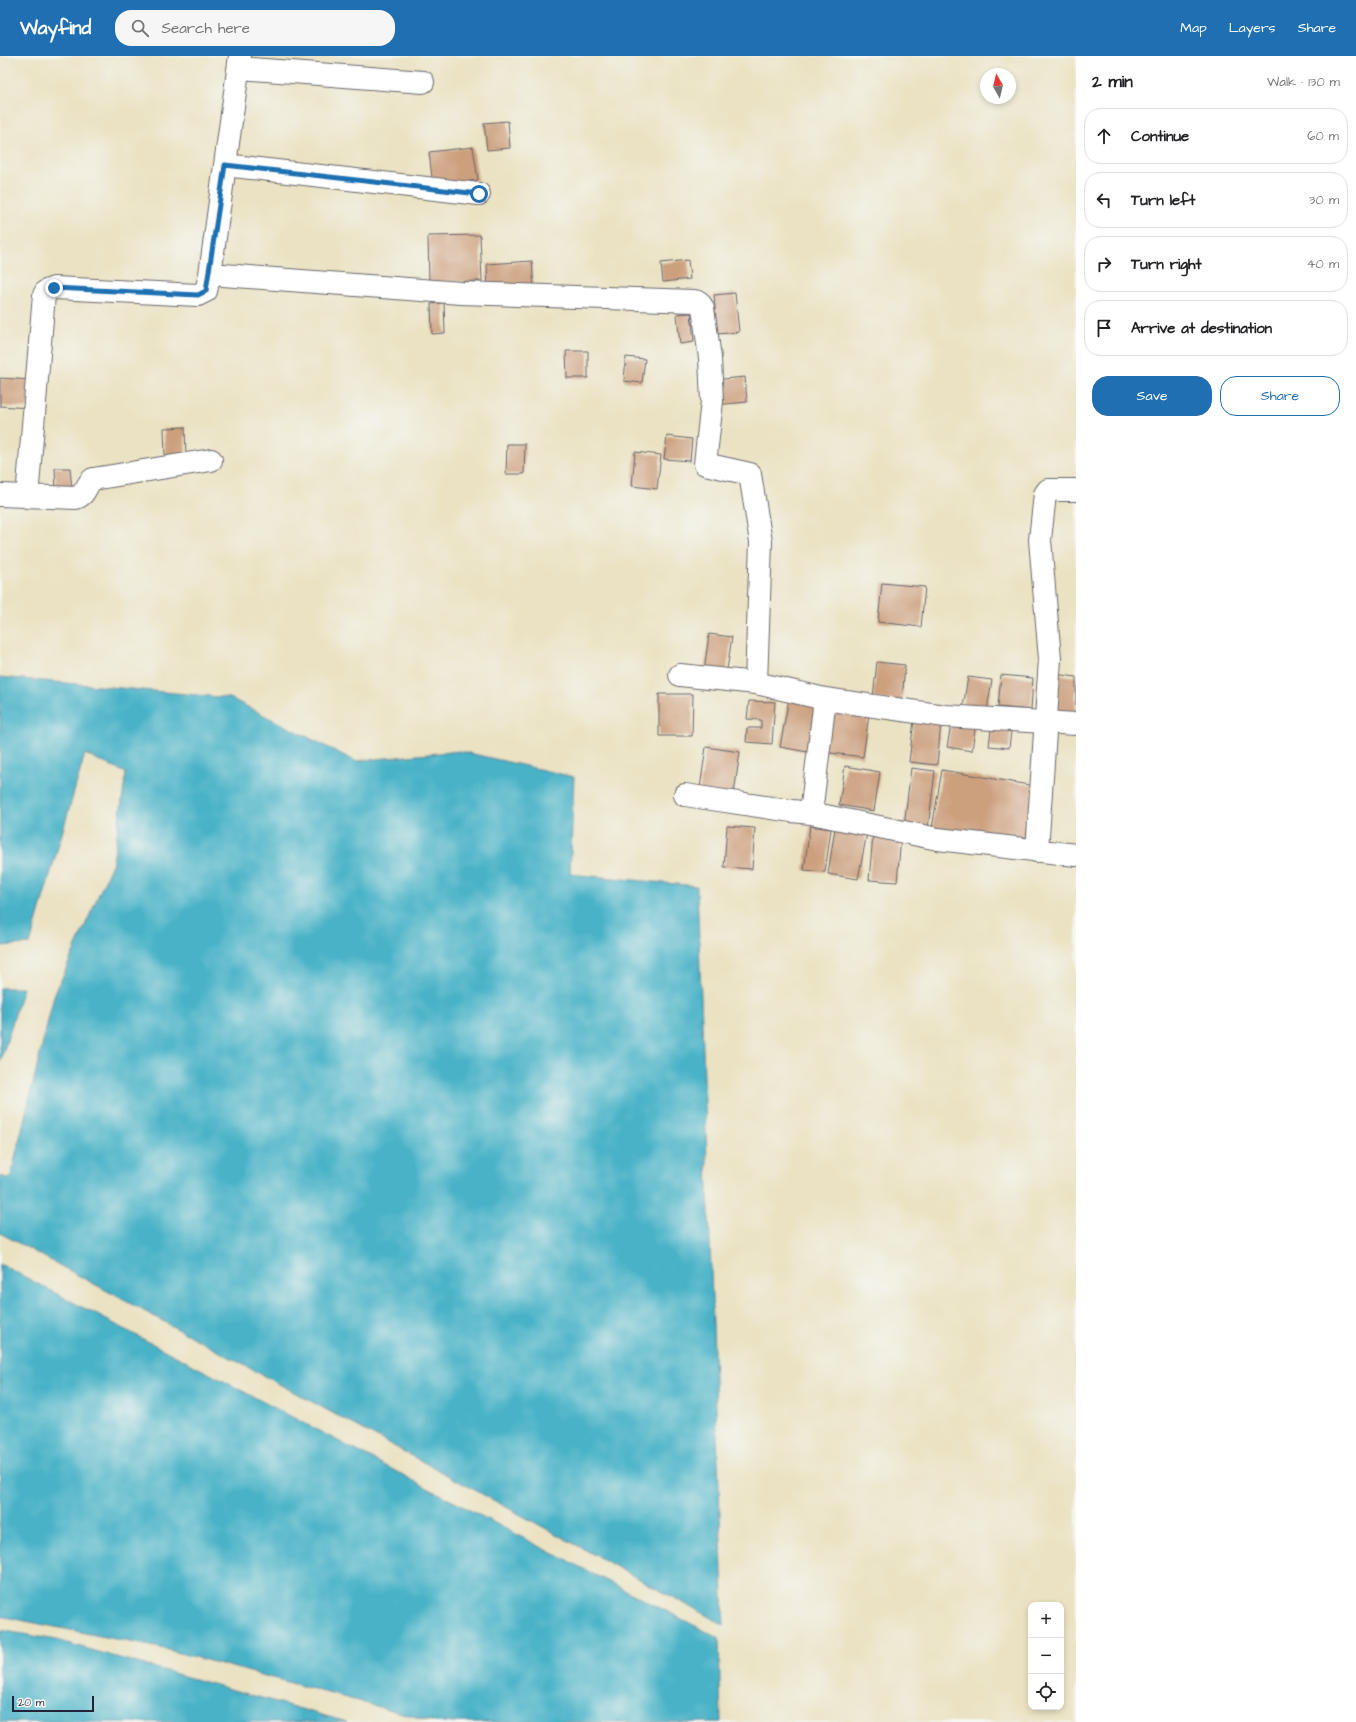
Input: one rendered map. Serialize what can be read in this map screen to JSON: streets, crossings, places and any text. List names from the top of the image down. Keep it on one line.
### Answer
{"scale_bar":"20 m","north":"top","page":{"header":"Wayfind","search":"Search here","nav":["Map","Layers","Share"],"heading":["2 min","Walk · 130 m"],"list":[["Continue","60 m"],["Turn left","30 m"],["Turn right","40 m"],"Arrive at destination"],"buttons":["Save","Share"],"map_buttons":["+","−"],"scale":"20 m"}}
